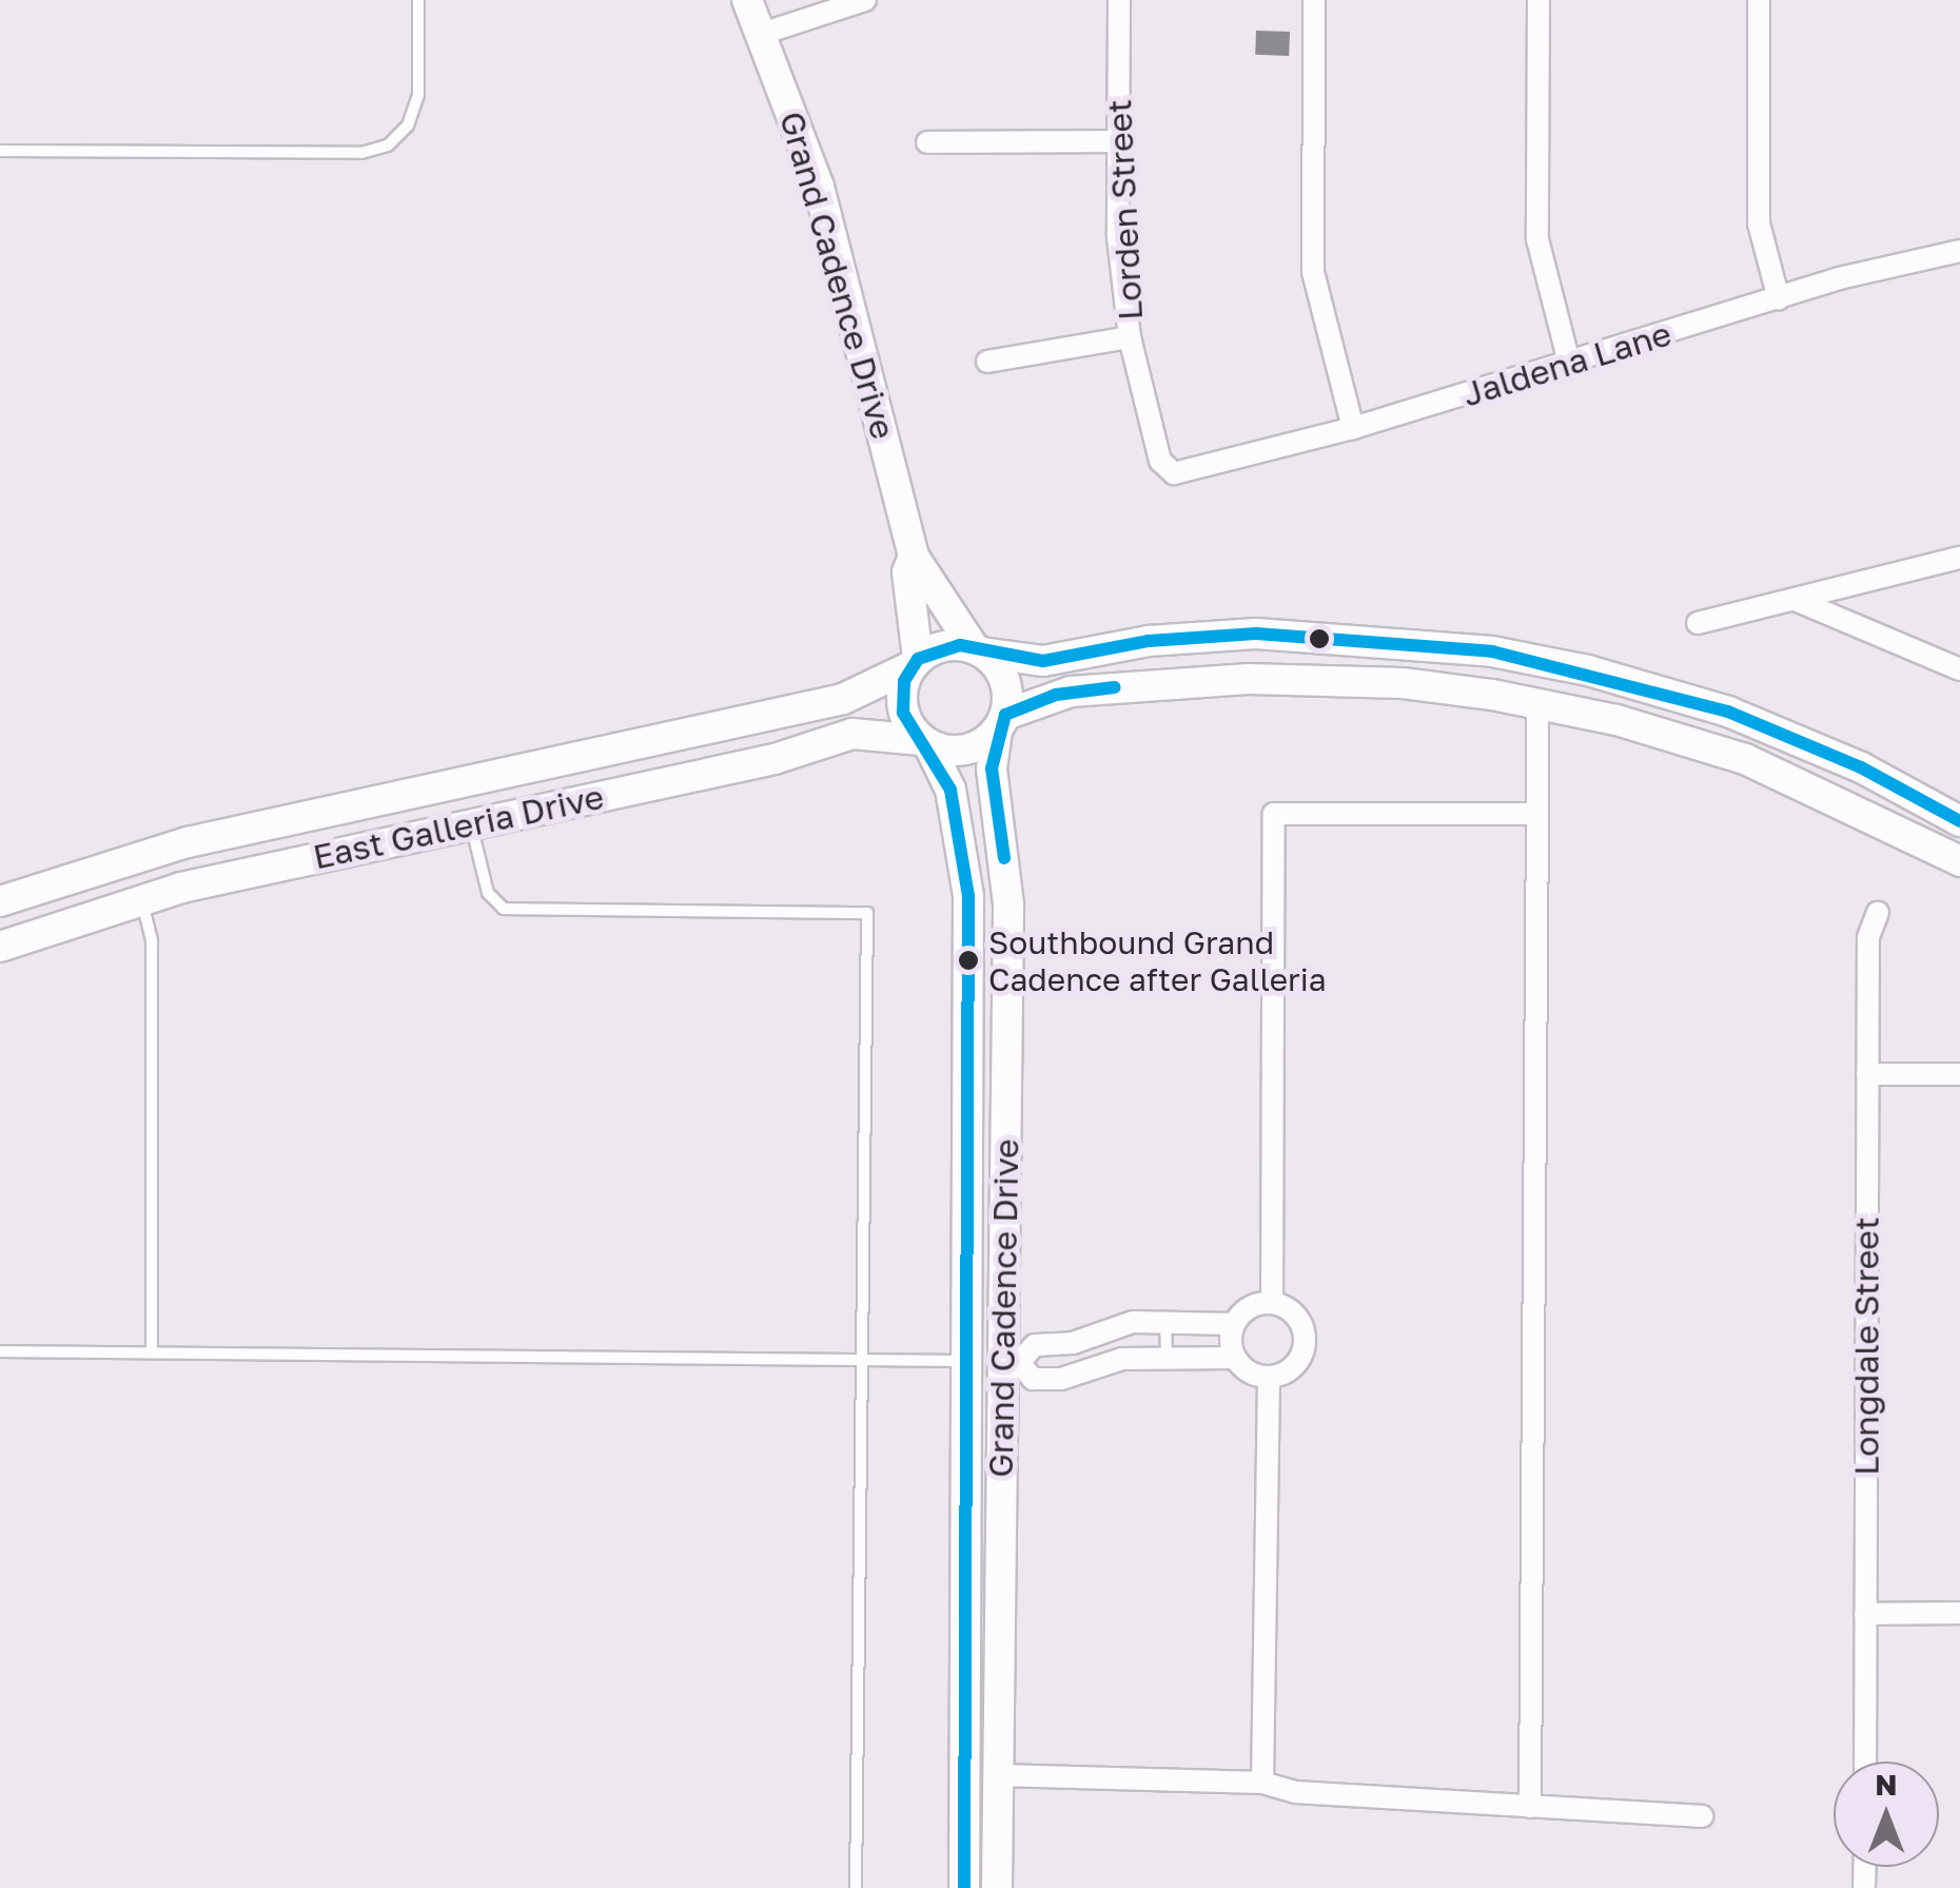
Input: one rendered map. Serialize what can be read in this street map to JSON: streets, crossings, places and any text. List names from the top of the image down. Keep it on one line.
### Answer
{"streets":{"main road":["Grand Cadence Drive","East Galleria Drive"],"street":["Lorden Street","Jaldena Lane","Longdale Street"]},"crossings":[["Lorden Street","Jaldena Lane"],["Grand Cadence Drive","East Galleria Drive"]],"places":["Southbound Grand Cadence after Galleria"],"north":"top"}
